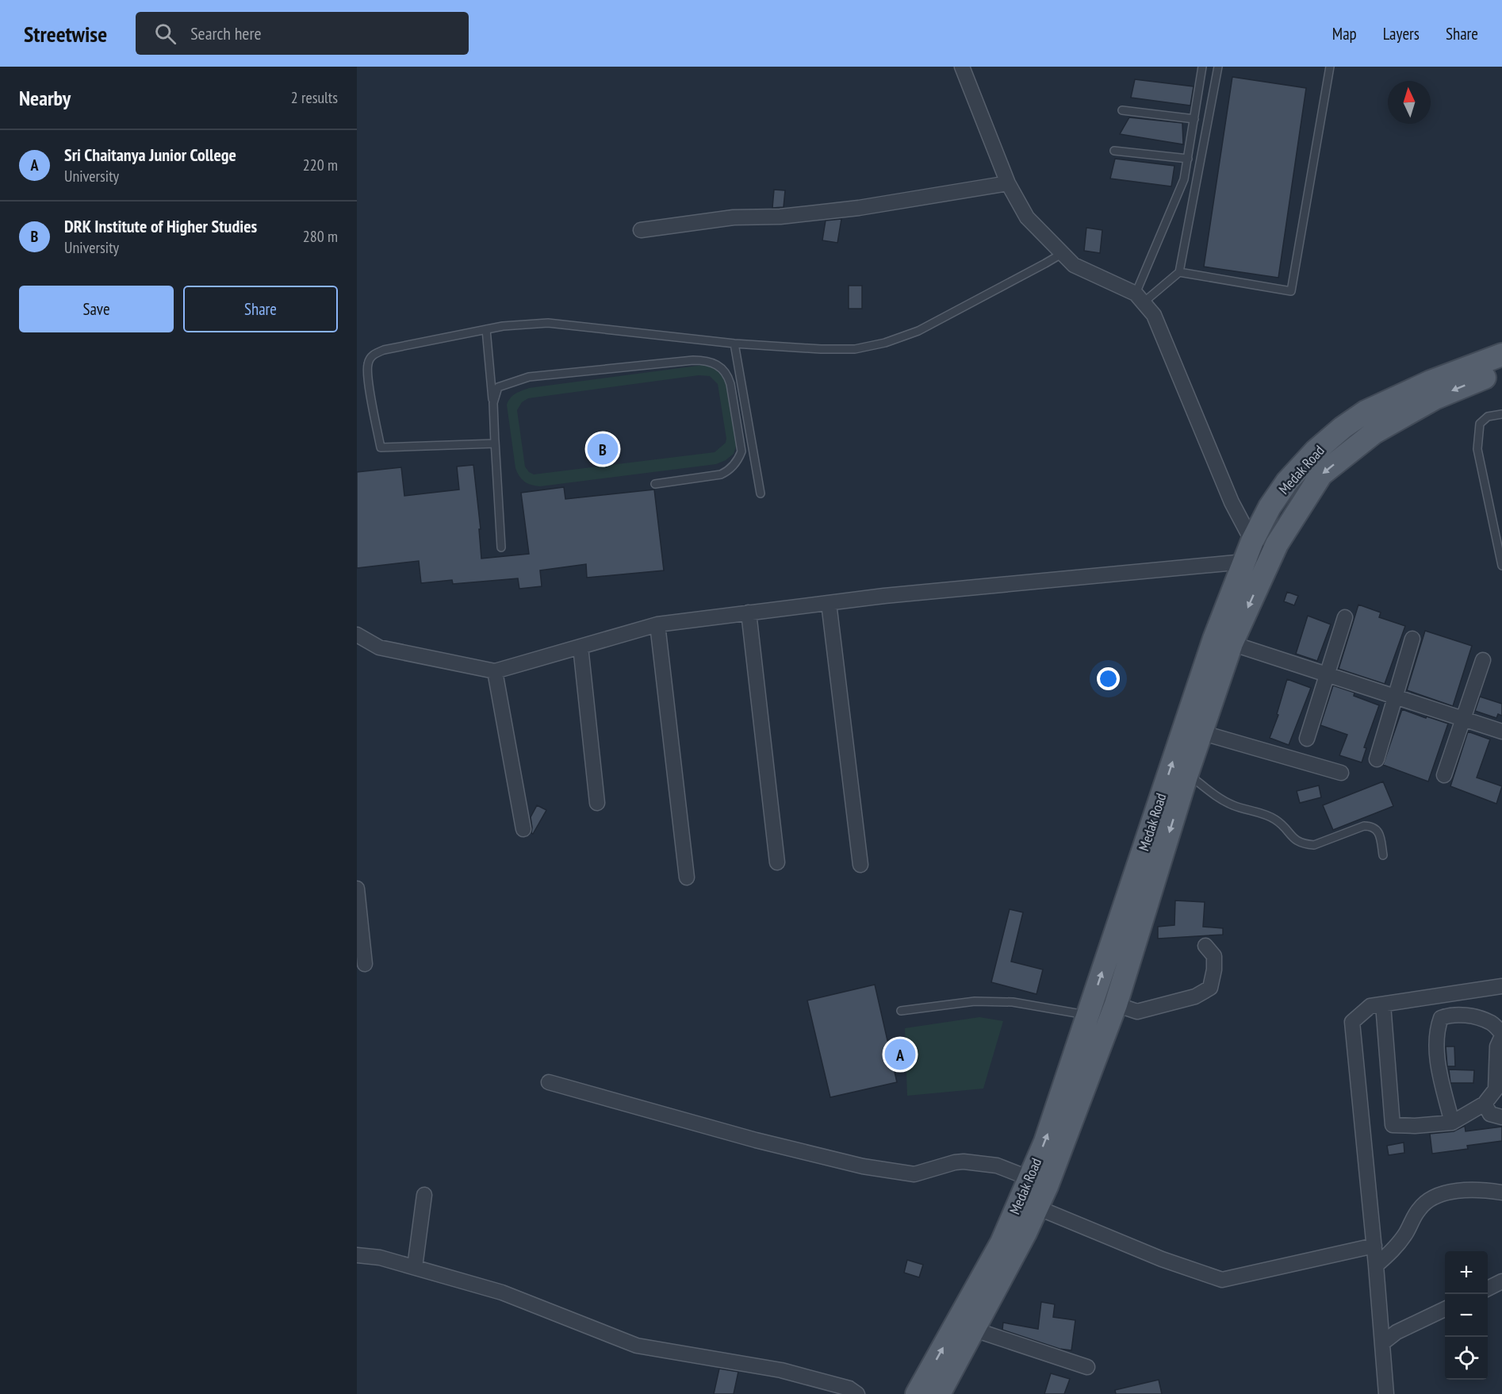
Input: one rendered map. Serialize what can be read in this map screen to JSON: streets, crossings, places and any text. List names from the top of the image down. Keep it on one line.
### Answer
{"streets":{"main road":["Medak Road"]},"north":"top","page":{"header":"Streetwise","search":"Search here","nav":["Map","Layers","Share"],"heading":["Nearby","2 results"],"list":[{"mark":"A","name":"Sri Chaitanya Junior College","note":"University","value":"220 m"},{"mark":"B","name":"DRK Institute of Higher Studies","note":"University","value":"280 m"}],"buttons":["Save","Share"],"pins":["B","A"],"map_buttons":["+","−"]}}
